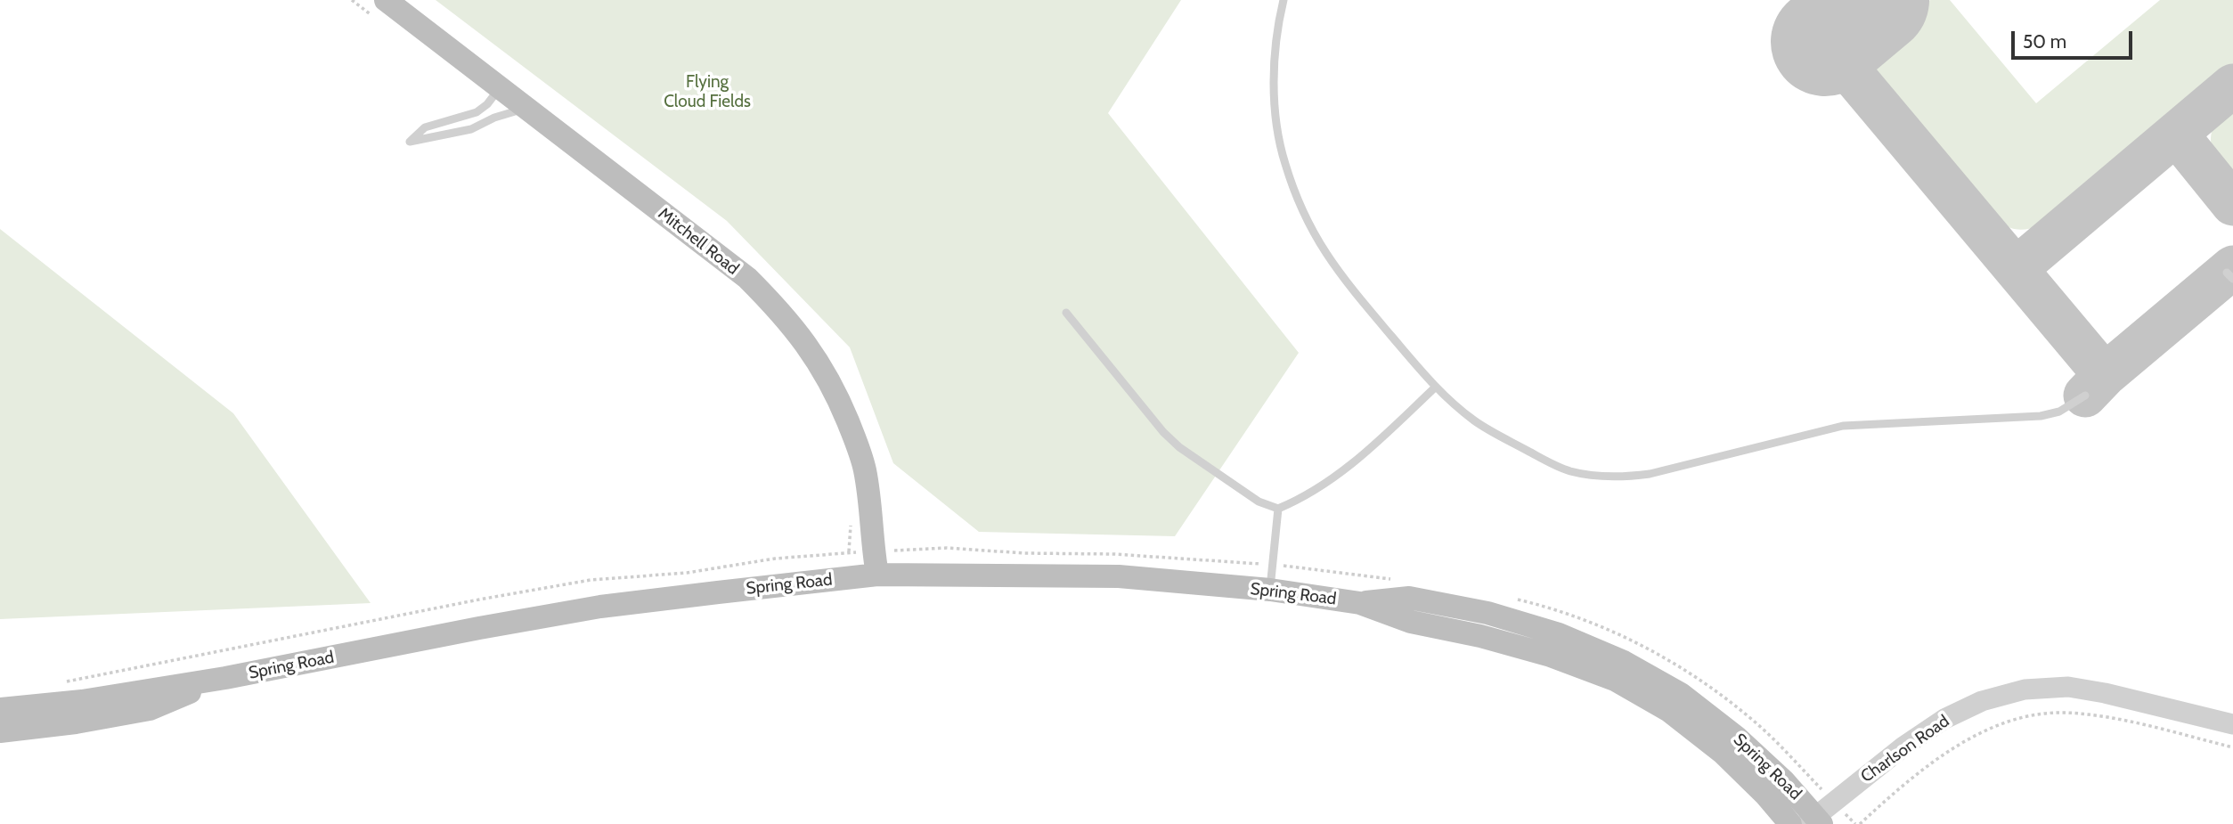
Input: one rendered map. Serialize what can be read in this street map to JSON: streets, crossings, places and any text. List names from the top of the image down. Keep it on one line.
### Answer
{"streets":{"main road":["Mitchell Road","Spring Road"],"street":["Charlson Road"]},"crossings":[["Mitchell Road","Spring Road"],["Spring Road","Charlson Road"]],"parks":["Flying Cloud Fields"],"scale_bar":"50 m"}
